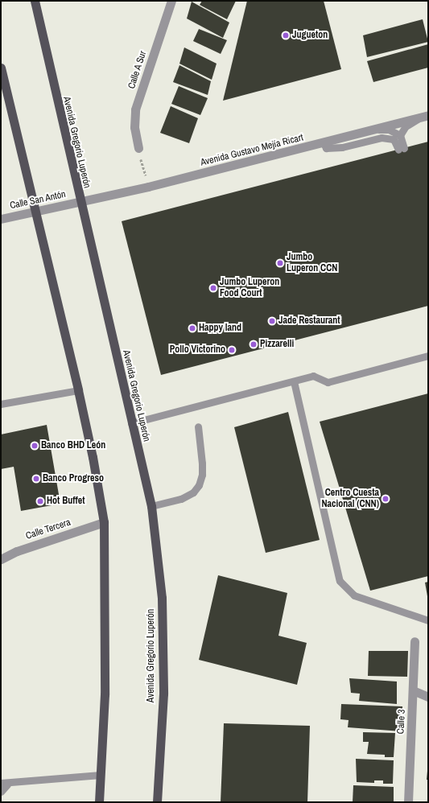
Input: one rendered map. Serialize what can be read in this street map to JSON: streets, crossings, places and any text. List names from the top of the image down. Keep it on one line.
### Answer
{"streets":{"main road":["Avenida Gregorio Luperón"],"street":["Calle A Sur","Avenida Gustavo Mejía Ricart","Calle San Antón","Calle Tercera","Calle 3"]},"crossings":[["Avenida Gregorio Luperón","Avenida Gustavo Mejía Ricart"],["Avenida Gregorio Luperón","Calle San Antón"],["Avenida Gustavo Mejía Ricart","Calle San Antón"]],"places":["Jugueton","Jumbo Luperon CCN","Jumbo Luperon Food Court","Jade Restaurant","Happy land","Pizzarelli","Pollo Victorino","Banco BHD León","Banco Progreso","Centro Cuesta Nacional (CNN)","Hot Buffet"]}
